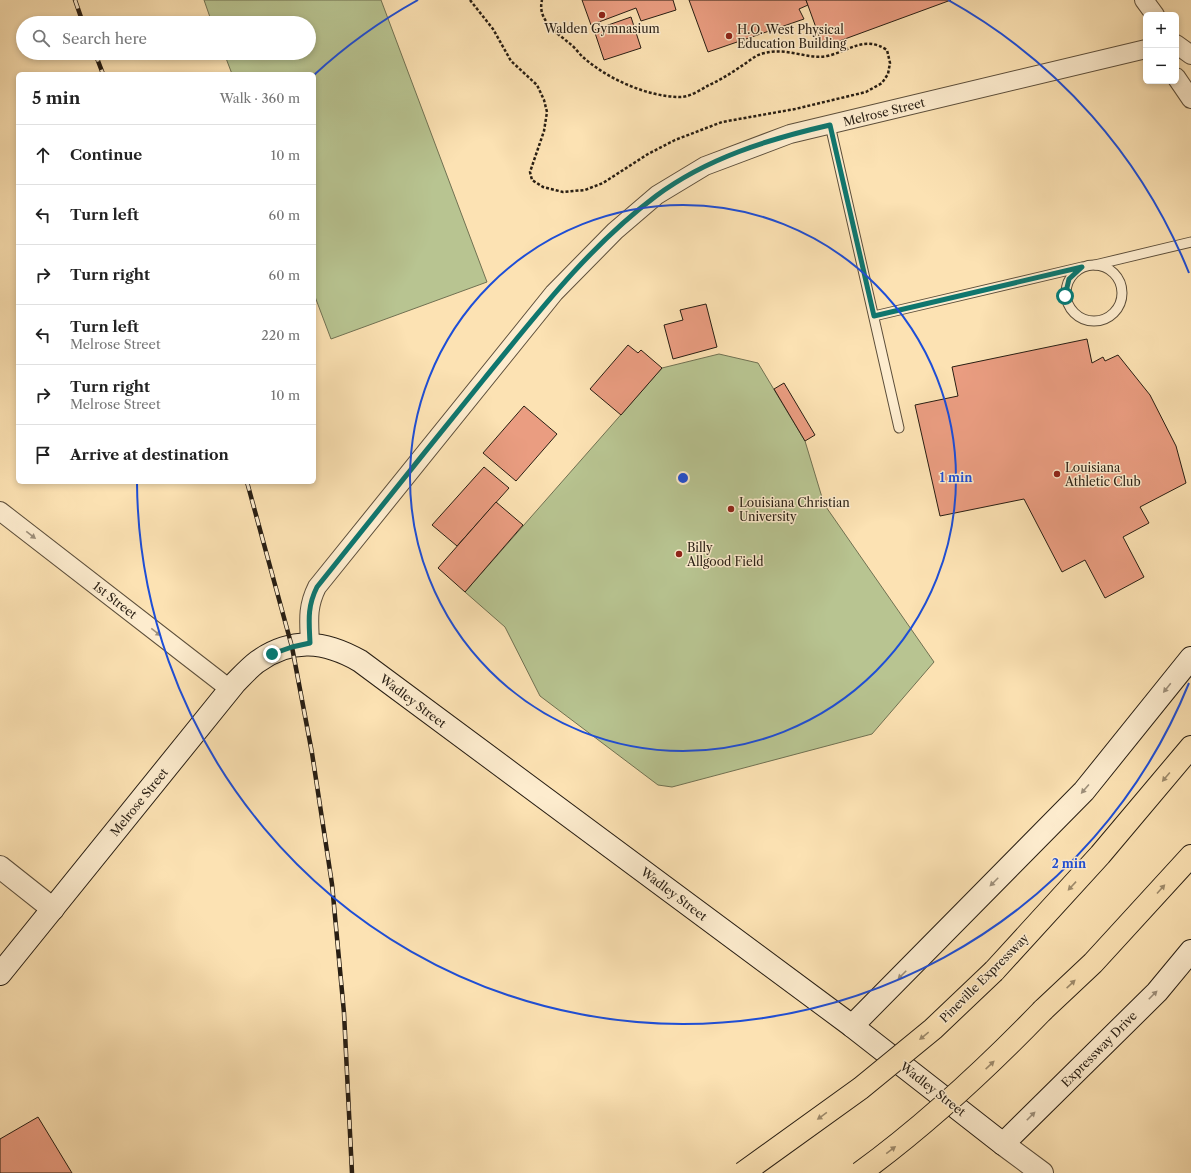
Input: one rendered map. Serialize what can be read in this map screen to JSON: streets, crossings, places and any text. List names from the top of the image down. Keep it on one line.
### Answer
{"streets":{"highway":["Pineville Expressway"],"main road":["Melrose Street","Wadley Street","Expressway Drive"],"street":["1st Street"]},"crossings":[["Melrose Street","1st Street"],["Melrose Street","Wadley Street"],["Wadley Street","Expressway Drive"]],"one_way":["1st Street"],"places":["Walden Gymnasium","H.O. West Physical Education Building","Louisiana Athletic Club","Louisiana Christian University","Billy Allgood Field"],"page":{"map_buttons":["+","−"],"search":"Search here","heading":["5 min","Walk · 360 m"],"list":[["Continue","10 m"],["Turn left","60 m"],["Turn right","60 m"],["Turn left","Melrose Street","220 m"],["Turn right","Melrose Street","10 m"],"Arrive at destination"]},"rings":["1 min","2 min"]}
